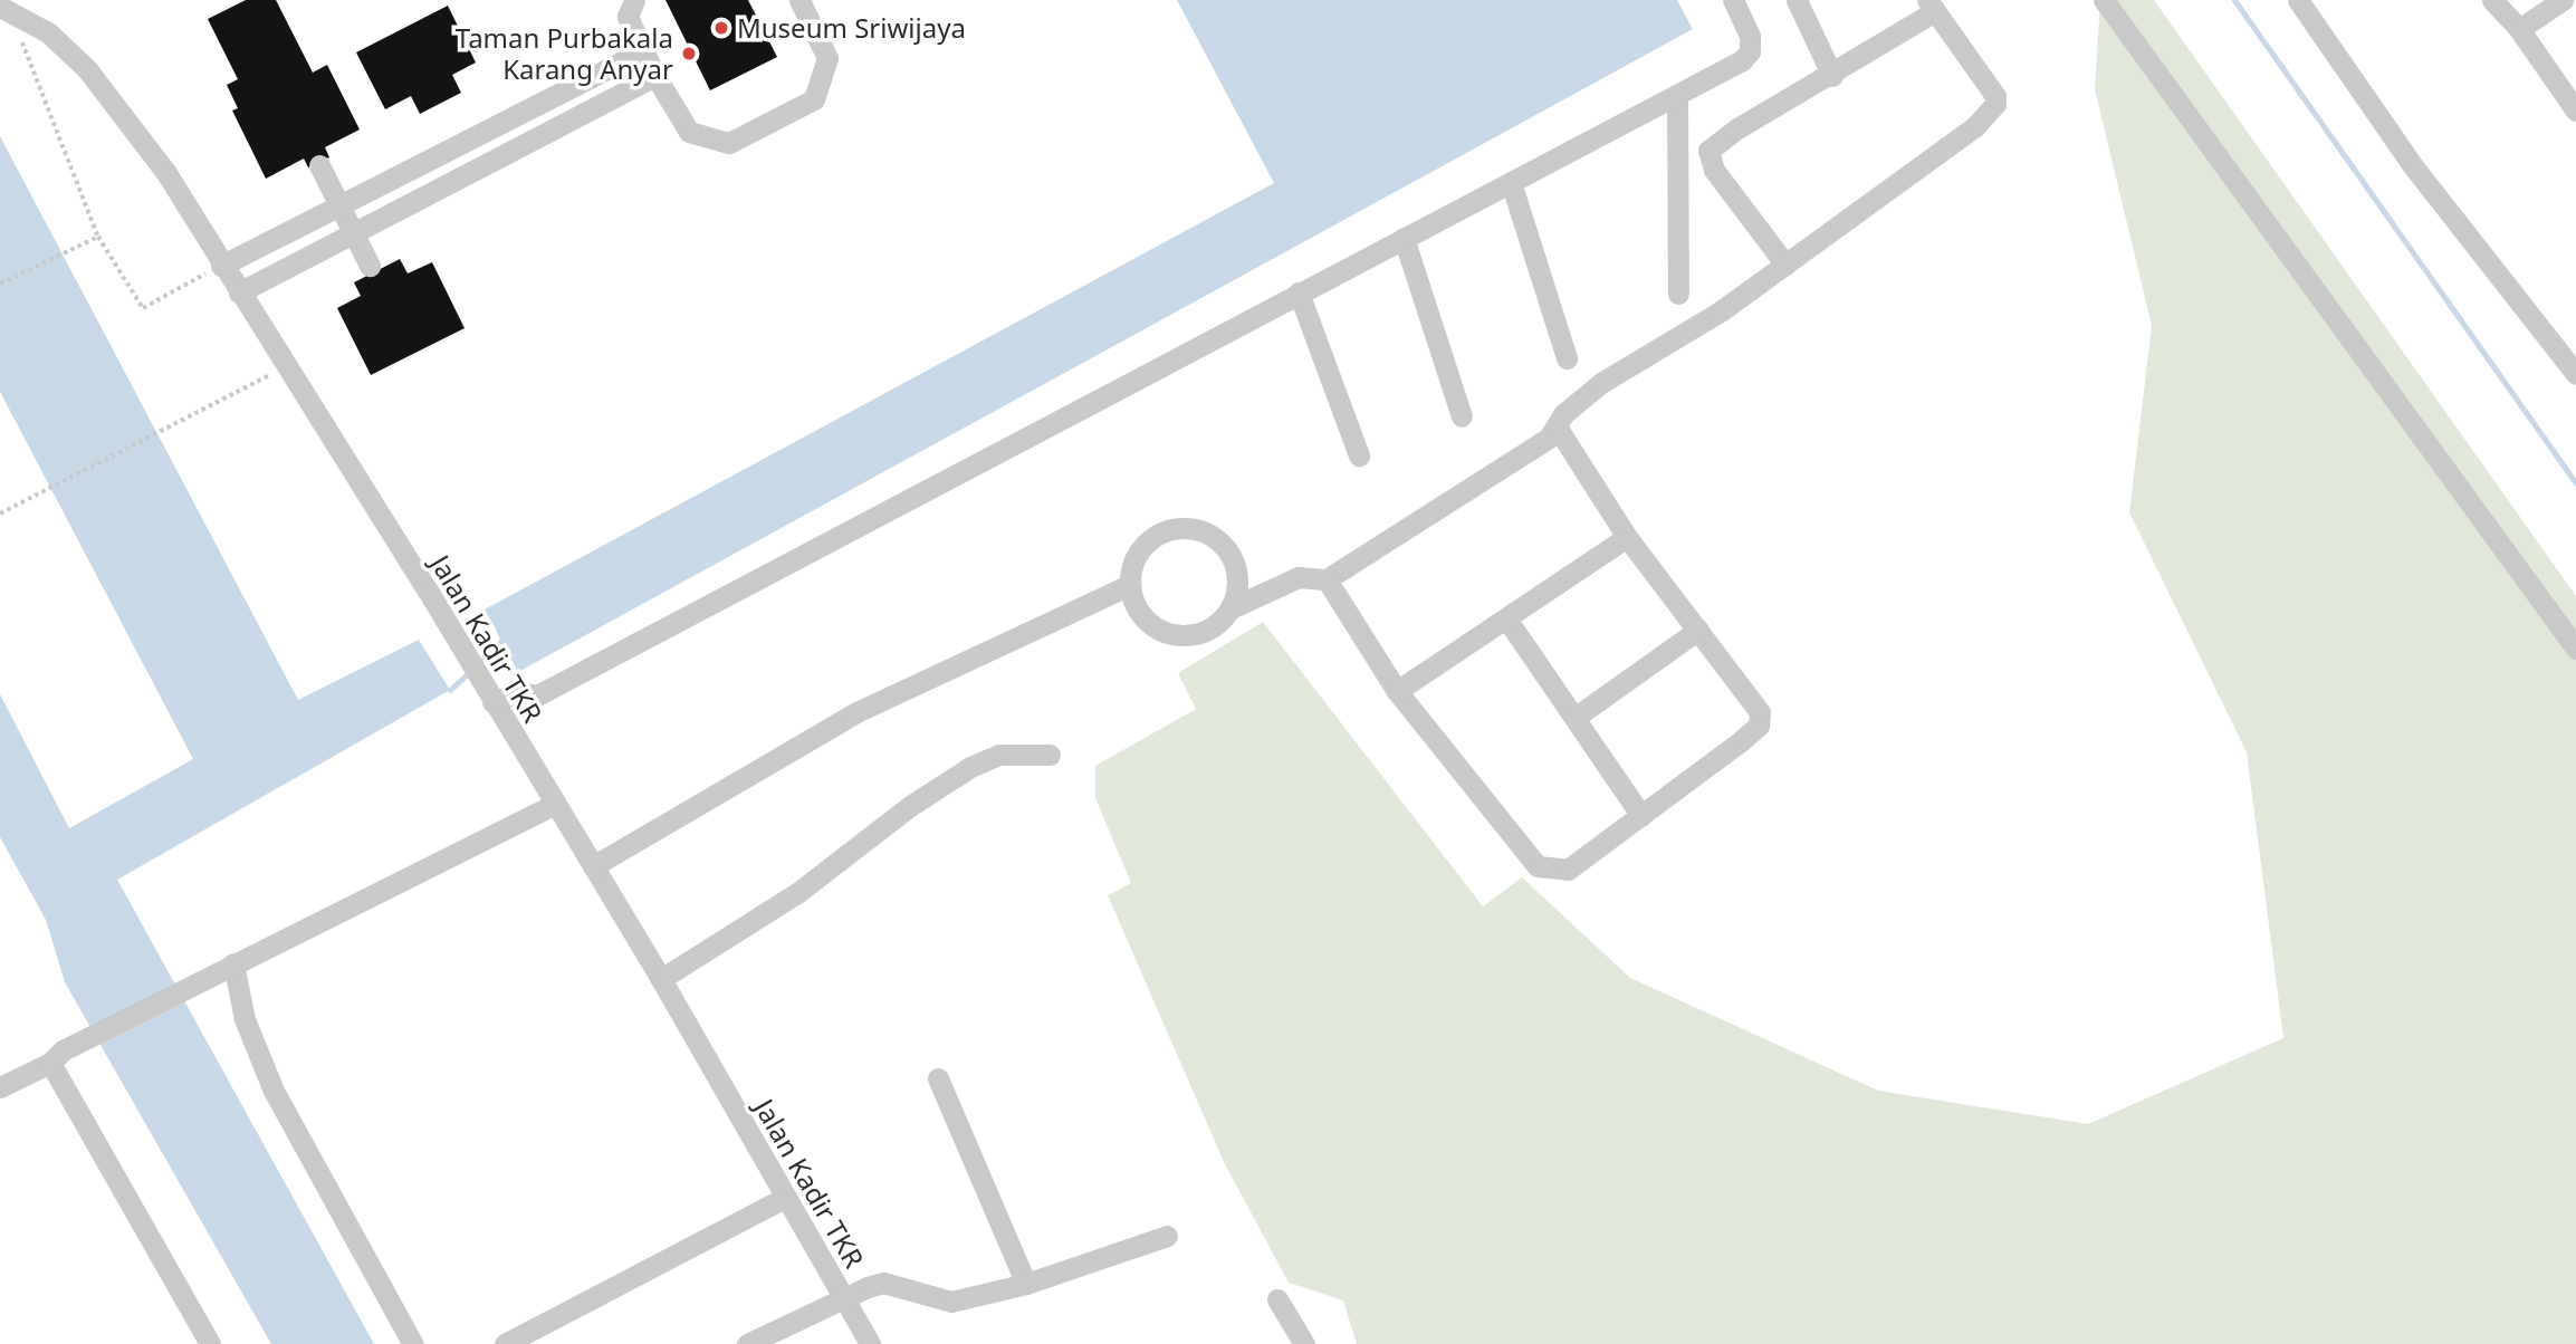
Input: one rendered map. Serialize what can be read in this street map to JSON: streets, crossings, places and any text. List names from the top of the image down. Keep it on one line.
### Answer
{"streets":{"street":["Jalan Kadir TKR"]},"places":["Museum Sriwijaya","Taman Purbakala Karang Anyar"]}
